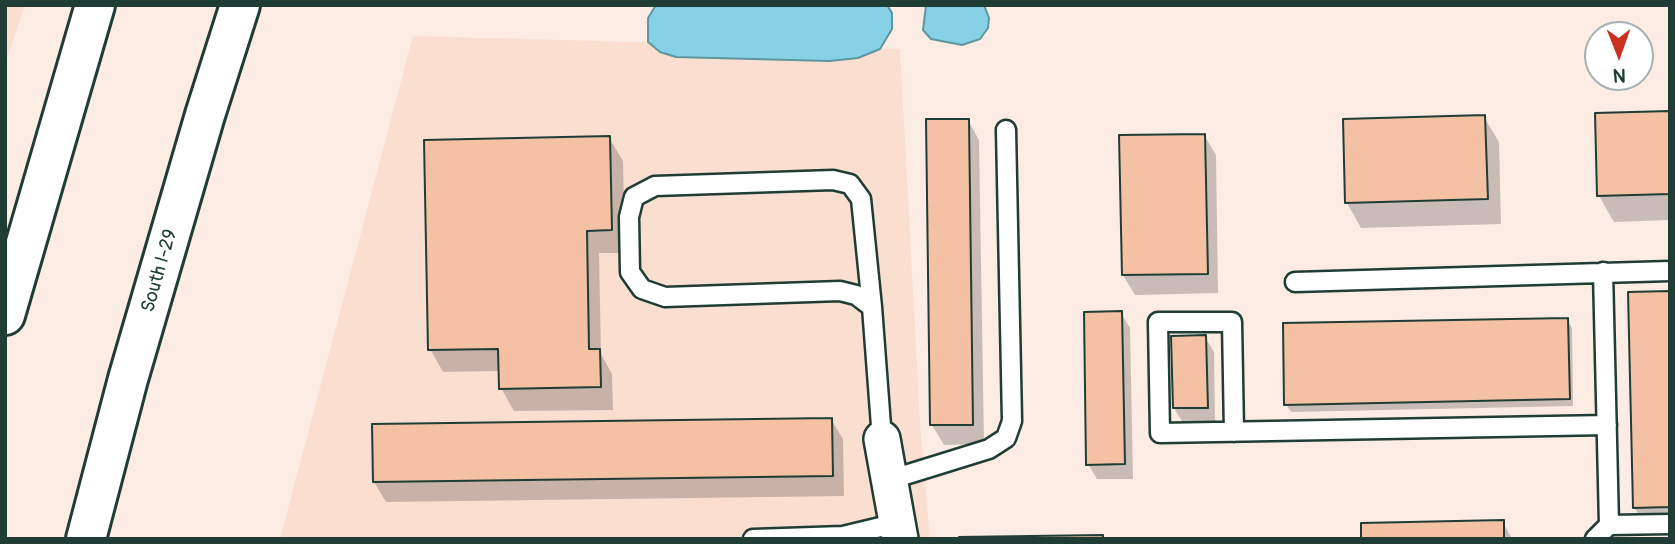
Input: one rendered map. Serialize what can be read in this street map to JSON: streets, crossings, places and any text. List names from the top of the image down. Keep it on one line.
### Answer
{"streets":{"highway":["South I-29"]},"north":"bottom"}
